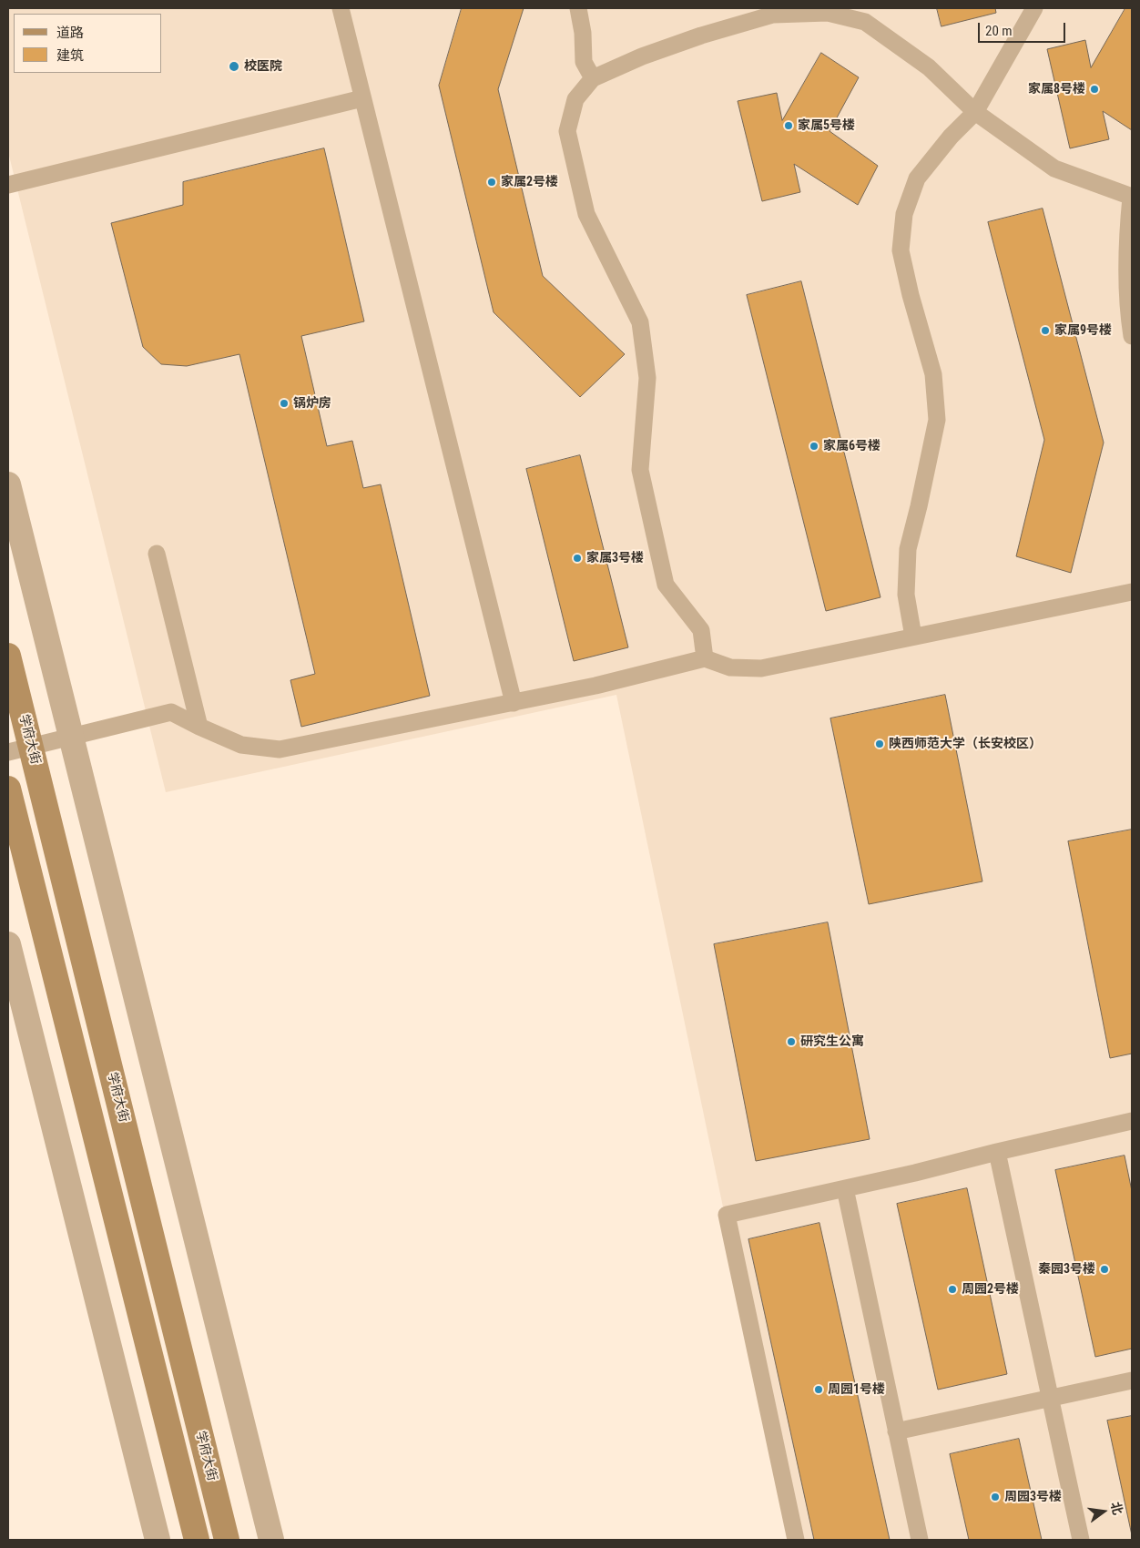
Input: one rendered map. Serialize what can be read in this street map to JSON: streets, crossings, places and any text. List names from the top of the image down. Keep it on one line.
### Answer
{"streets":{"main road":["学府大街"]},"places":["校医院","家属8号楼","家属5号楼","家属2号楼","家属9号楼","锅炉房","家属6号楼","家属3号楼","陕西师范大学（长安校区）","研究生公寓","秦园3号楼","周园2号楼","周园1号楼","周园3号楼"],"legend":["道路","建筑"],"scale_bar":"20 m","north":"right"}
